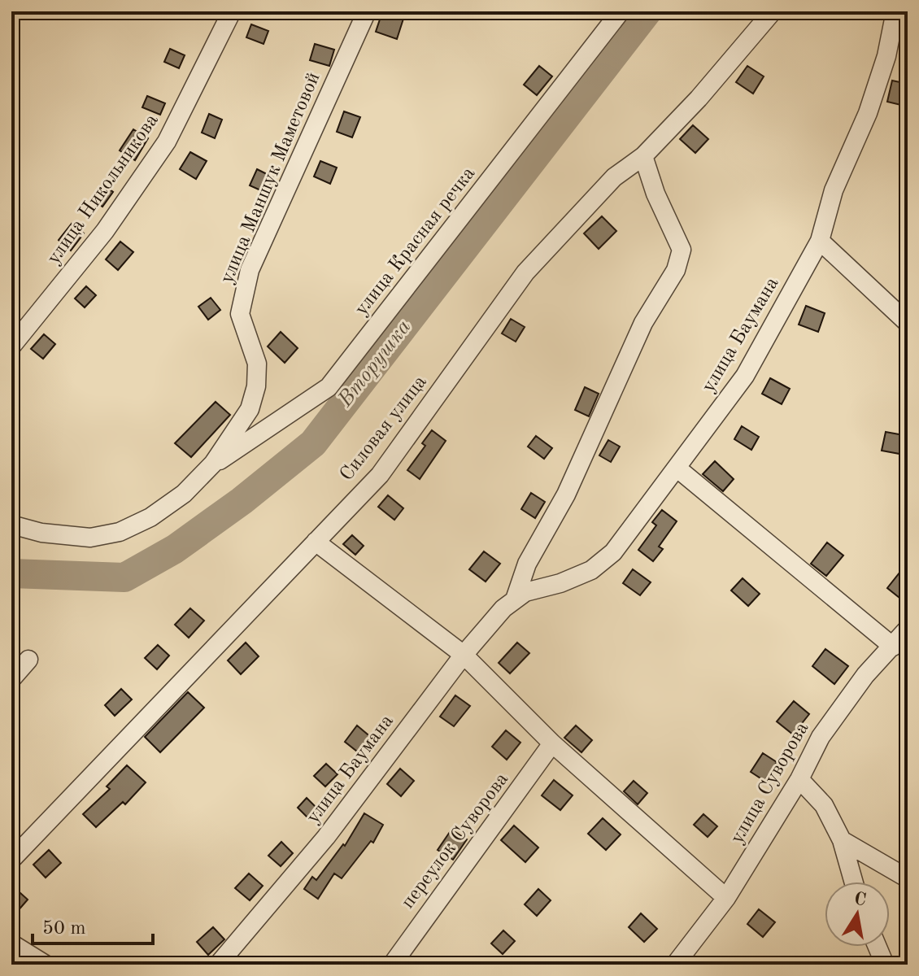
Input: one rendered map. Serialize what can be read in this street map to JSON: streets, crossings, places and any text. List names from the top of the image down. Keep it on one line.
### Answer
{"streets":{"street":["улица Маншук Маметовой","улица Никольникова","улица Красная речка","улица Баумана","Силовая улица","улица Суворова","переулок Суворова"]},"crossings":[["улица Маншук Маметовой","улица Красная речка"],["улица Баумана","Силовая улица"]],"water":["Вторушка"],"scale_bar":"50 m","north":"top"}
